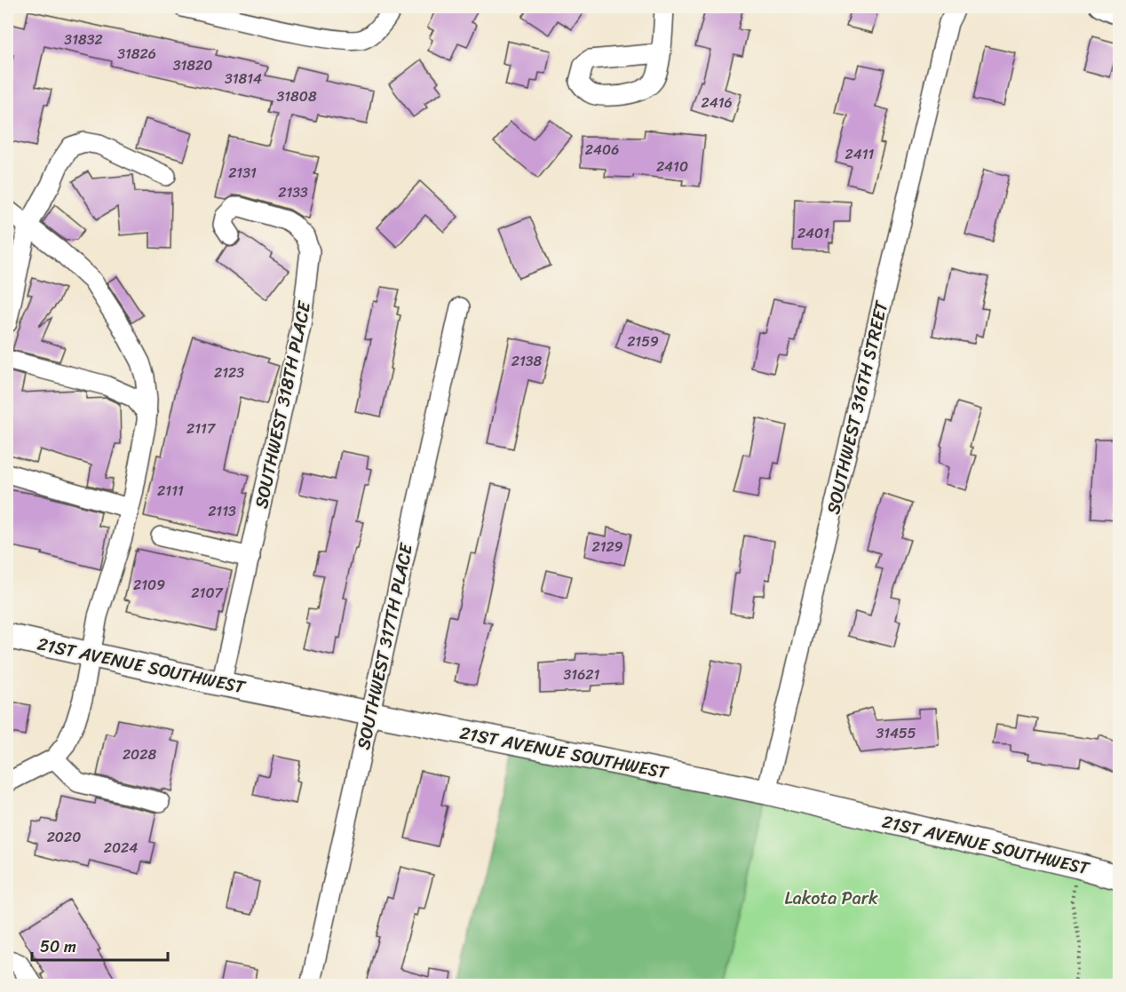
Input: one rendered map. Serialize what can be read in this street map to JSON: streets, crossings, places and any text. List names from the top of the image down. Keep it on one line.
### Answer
{"streets":{"main road":["21ST AVENUE SOUTHWEST"],"street":["SOUTHWEST 318TH PLACE","SOUTHWEST 316TH STREET","SOUTHWEST 317TH PLACE"]},"crossings":[["SOUTHWEST 318TH PLACE","21ST AVENUE SOUTHWEST"],["SOUTHWEST 316TH STREET","21ST AVENUE SOUTHWEST"],["SOUTHWEST 317TH PLACE","21ST AVENUE SOUTHWEST"]],"parks":["Lakota Park"],"house_numbers":["31832","31826","31820","31814","31808","2416","2406","2411","2410","2131","2133","2401","2159","2138","2123","2117","2111","2113","2129","2109","2107","31621","31455","2028","2020","2024"],"scale_bar":"50 m"}
